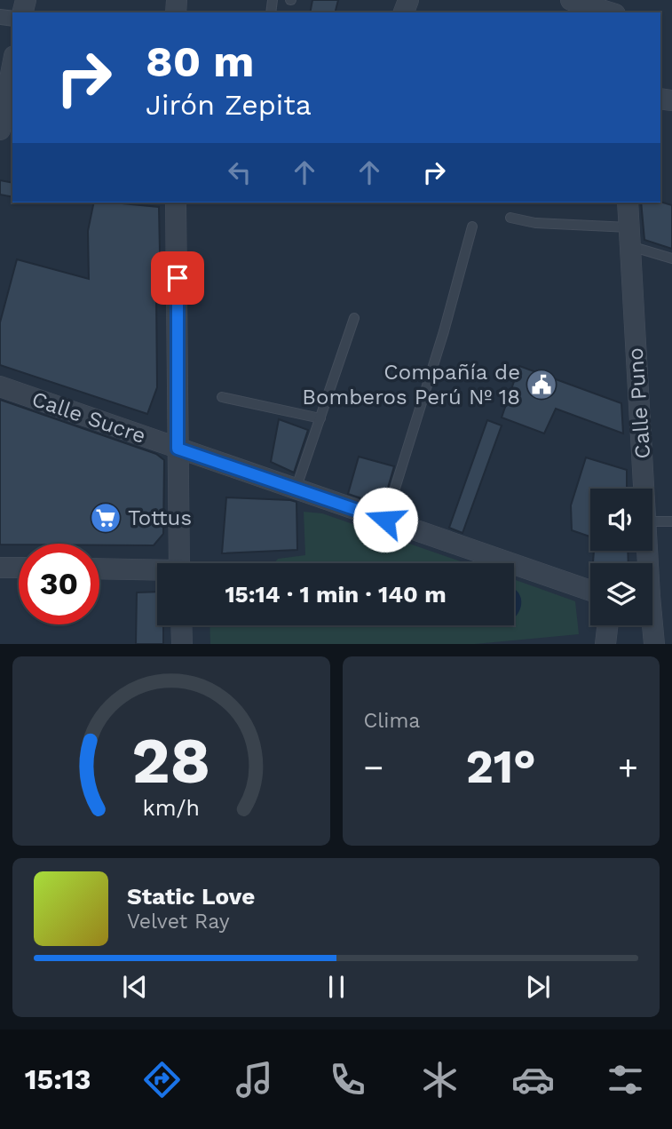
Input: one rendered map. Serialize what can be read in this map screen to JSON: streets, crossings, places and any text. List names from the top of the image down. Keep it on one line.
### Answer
{"streets":{"street":["Calle Puno","Calle Sucre"]},"places":{"public building":["Compañía de Bomberos Perú Nº 18"],"supermarket":["Tottus"]},"page":{"turn":["80 m","Jirón Zepita"],"limit":"30","trip":"15:14 · 1 min · 140 m","tile":"Clima","heat":["−","21°","+"],"song":["Static Love","Velvet Ray"],"tabs":"15:13","gauge":["28","km/h"]}}
